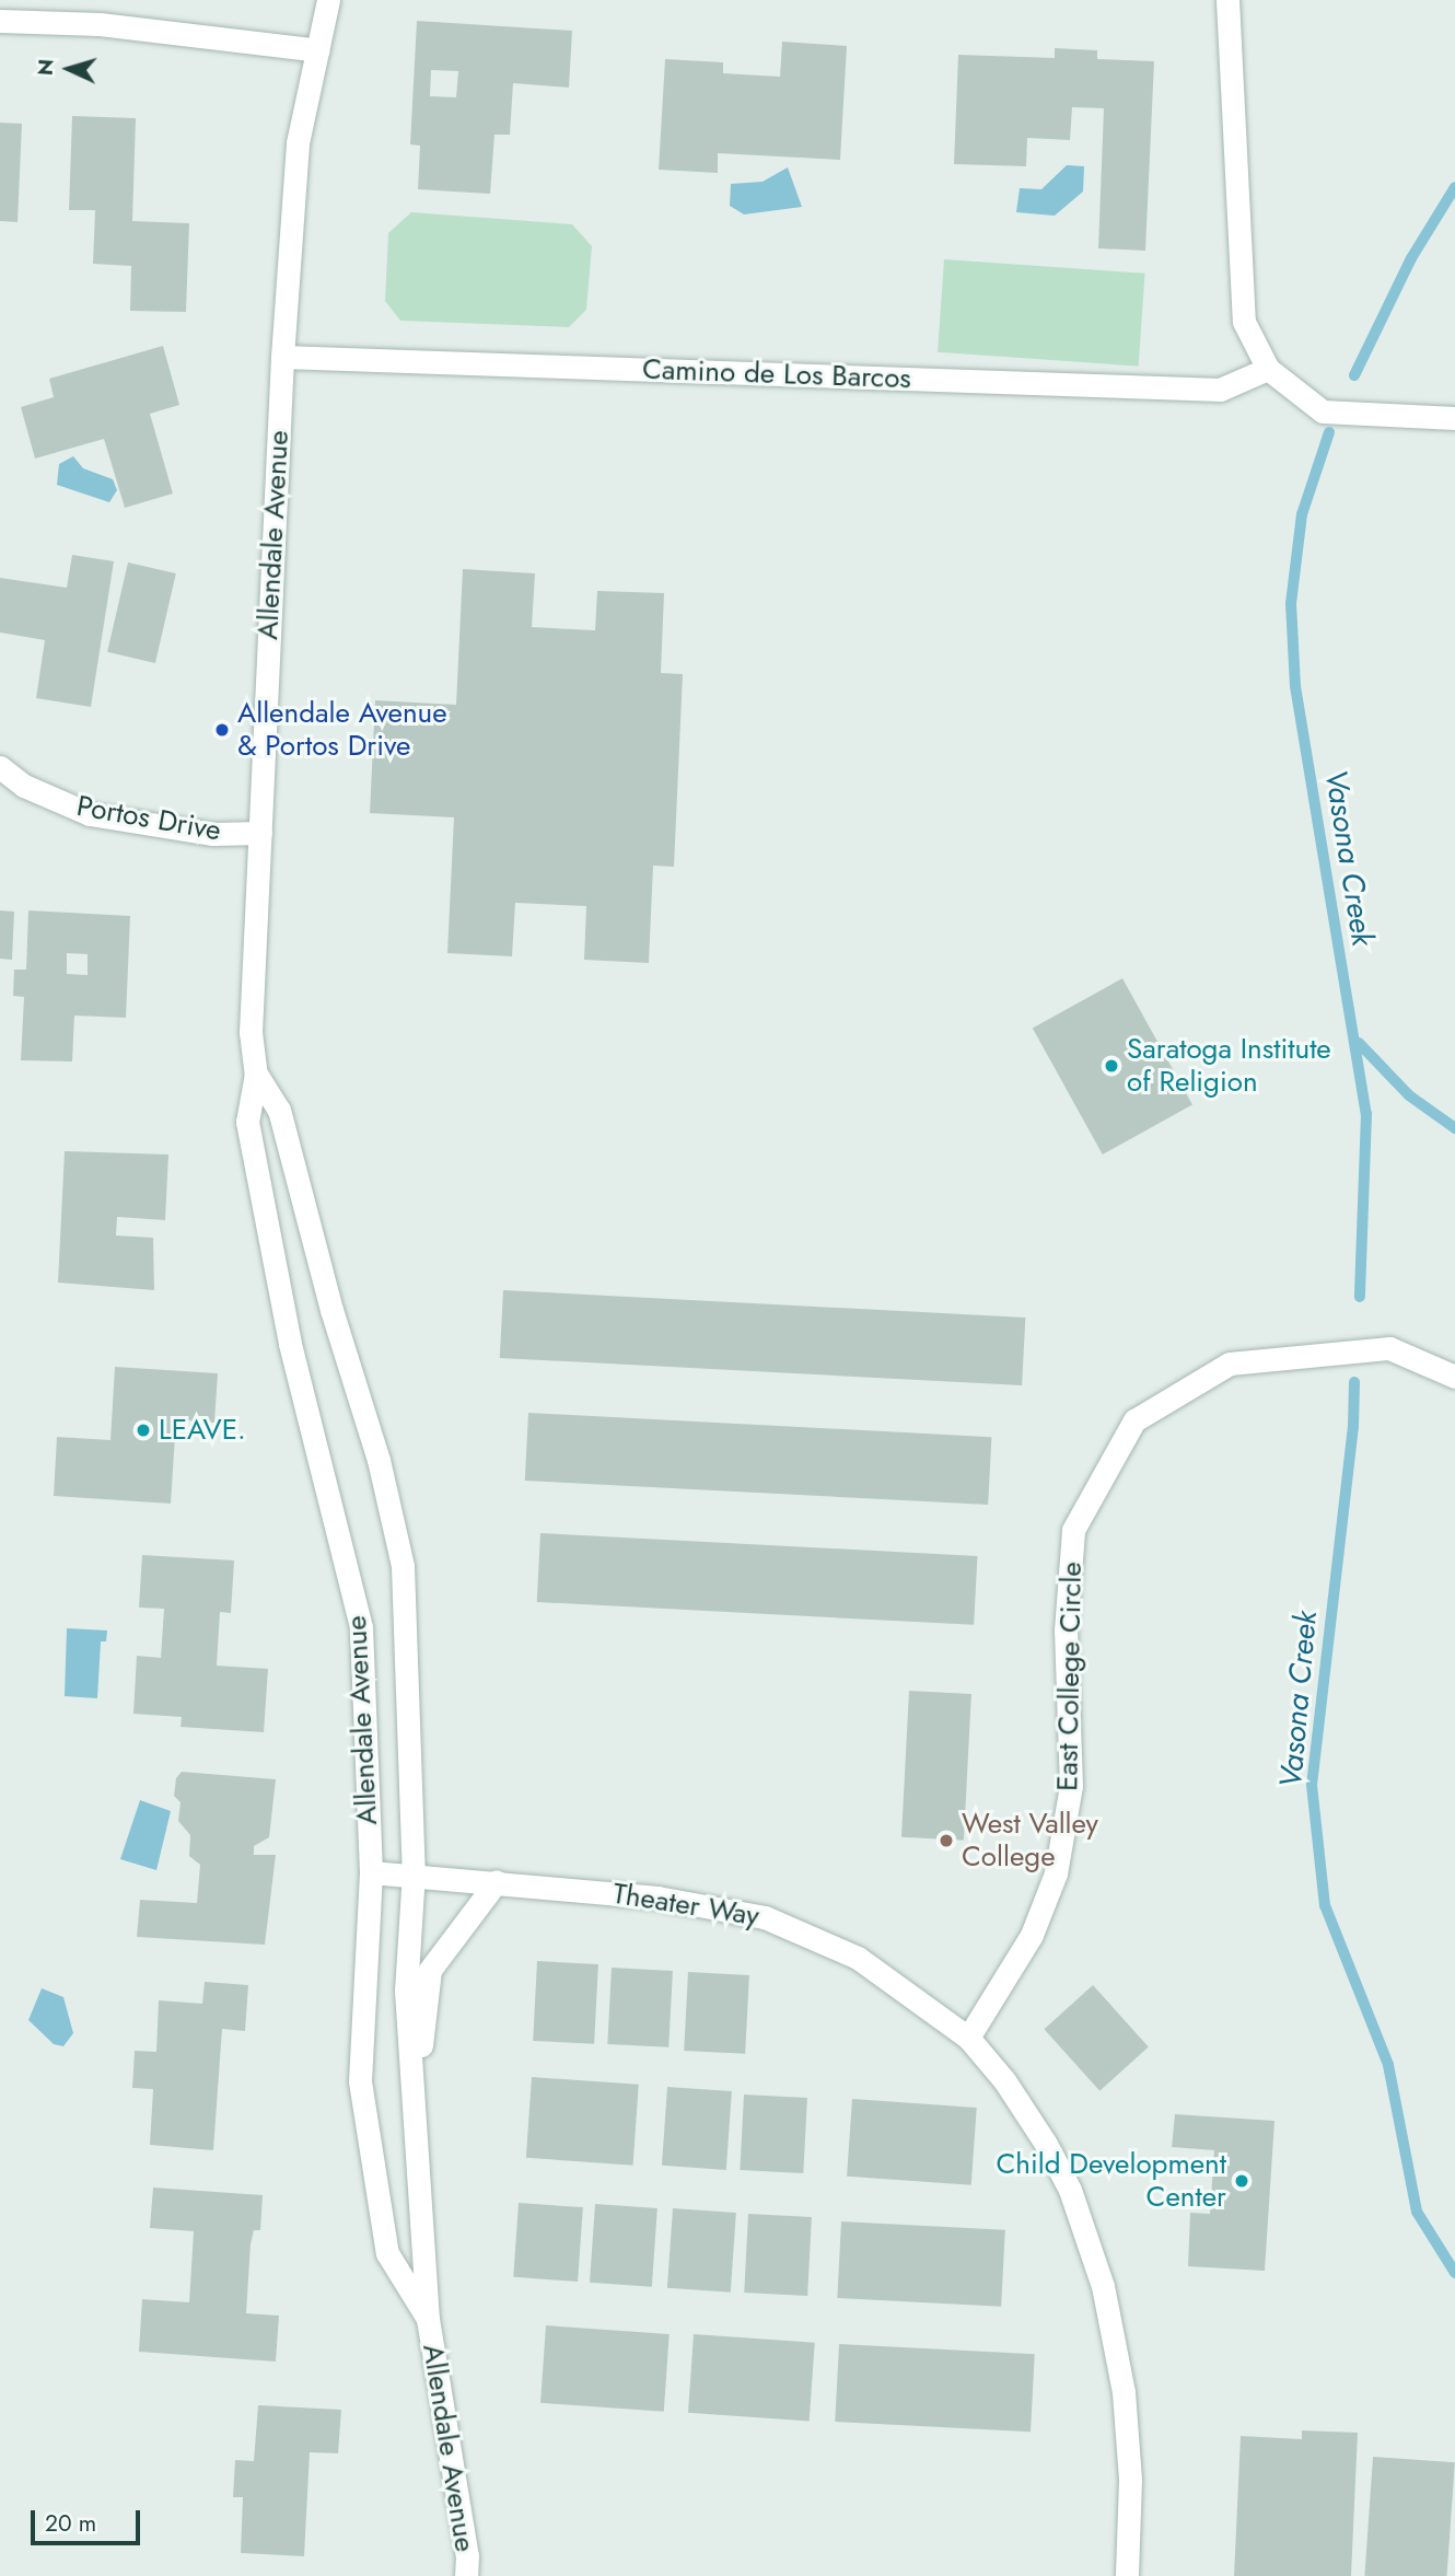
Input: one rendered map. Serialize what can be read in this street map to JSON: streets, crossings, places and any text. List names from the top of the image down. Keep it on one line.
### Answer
{"streets":{"street":["Camino de Los Barcos","Allendale Avenue","Portos Drive","East College Circle","Theater Way"]},"crossings":[["Camino de Los Barcos","Allendale Avenue"],["Allendale Avenue","Portos Drive"],["Allendale Avenue","Theater Way"],["East College Circle","Theater Way"]],"water":["Vasona Creek"],"places":["Allendale Avenue & Portos Drive","Saratoga Institute of Religion","LEAVE.","West Valley College","Child Development Center"],"scale_bar":"20 m","north":"left"}
